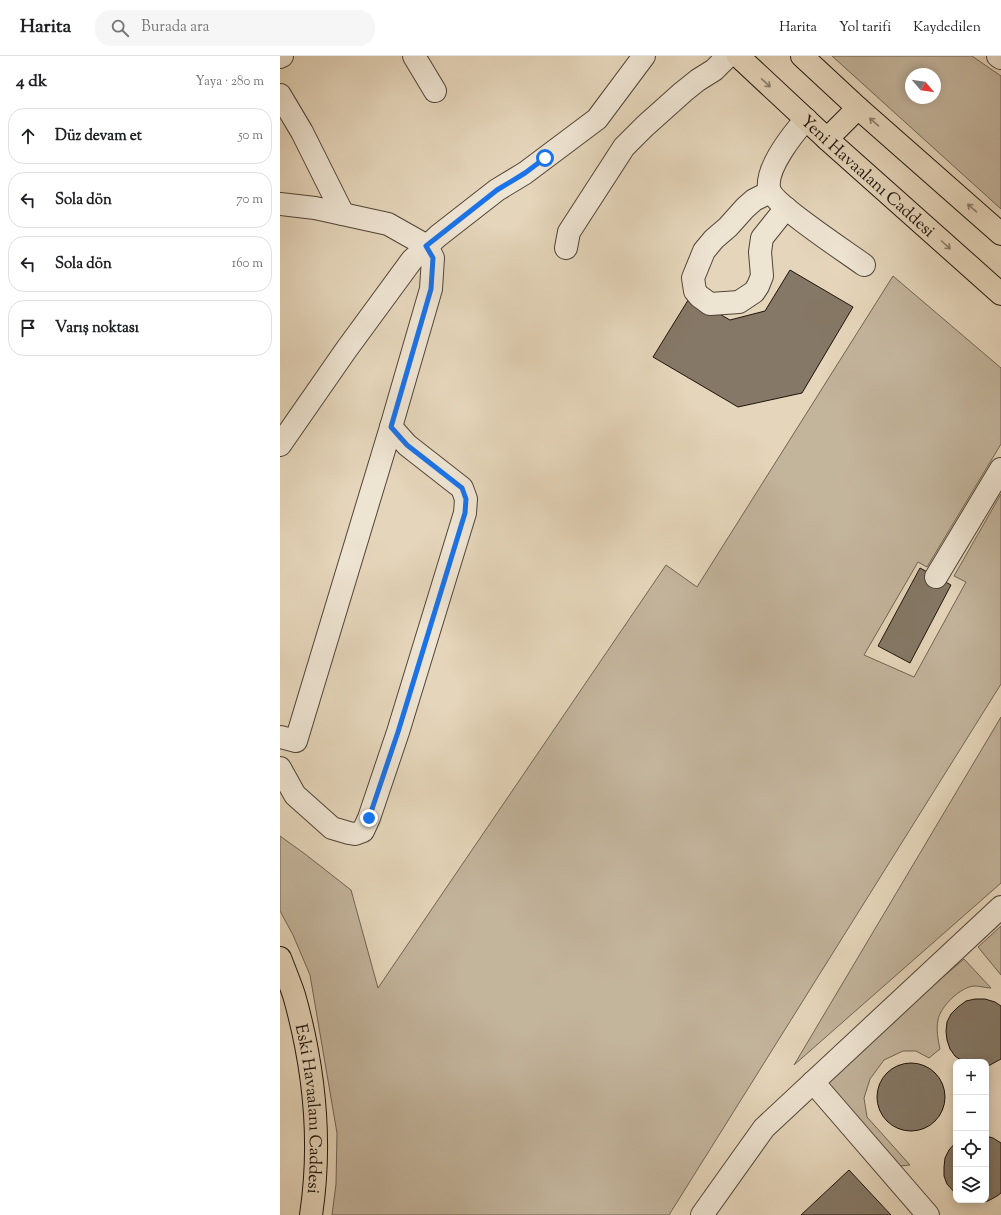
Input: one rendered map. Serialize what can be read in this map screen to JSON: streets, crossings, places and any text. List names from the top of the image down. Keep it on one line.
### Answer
{"streets":{"main road":["Yeni Havaalanı Caddesi","Eski Havaalanı Caddesi"]},"north":"bottom right","page":{"header":"Harita","search":"Burada ara","nav":["Harita","Yol tarifi","Kaydedilen"],"heading":["4 dk","Yaya · 280 m"],"list":[["Düz devam et","50 m"],["Sola dön","70 m"],["Sola dön","160 m"],"Varış noktası"],"map_buttons":["+","−"]}}
